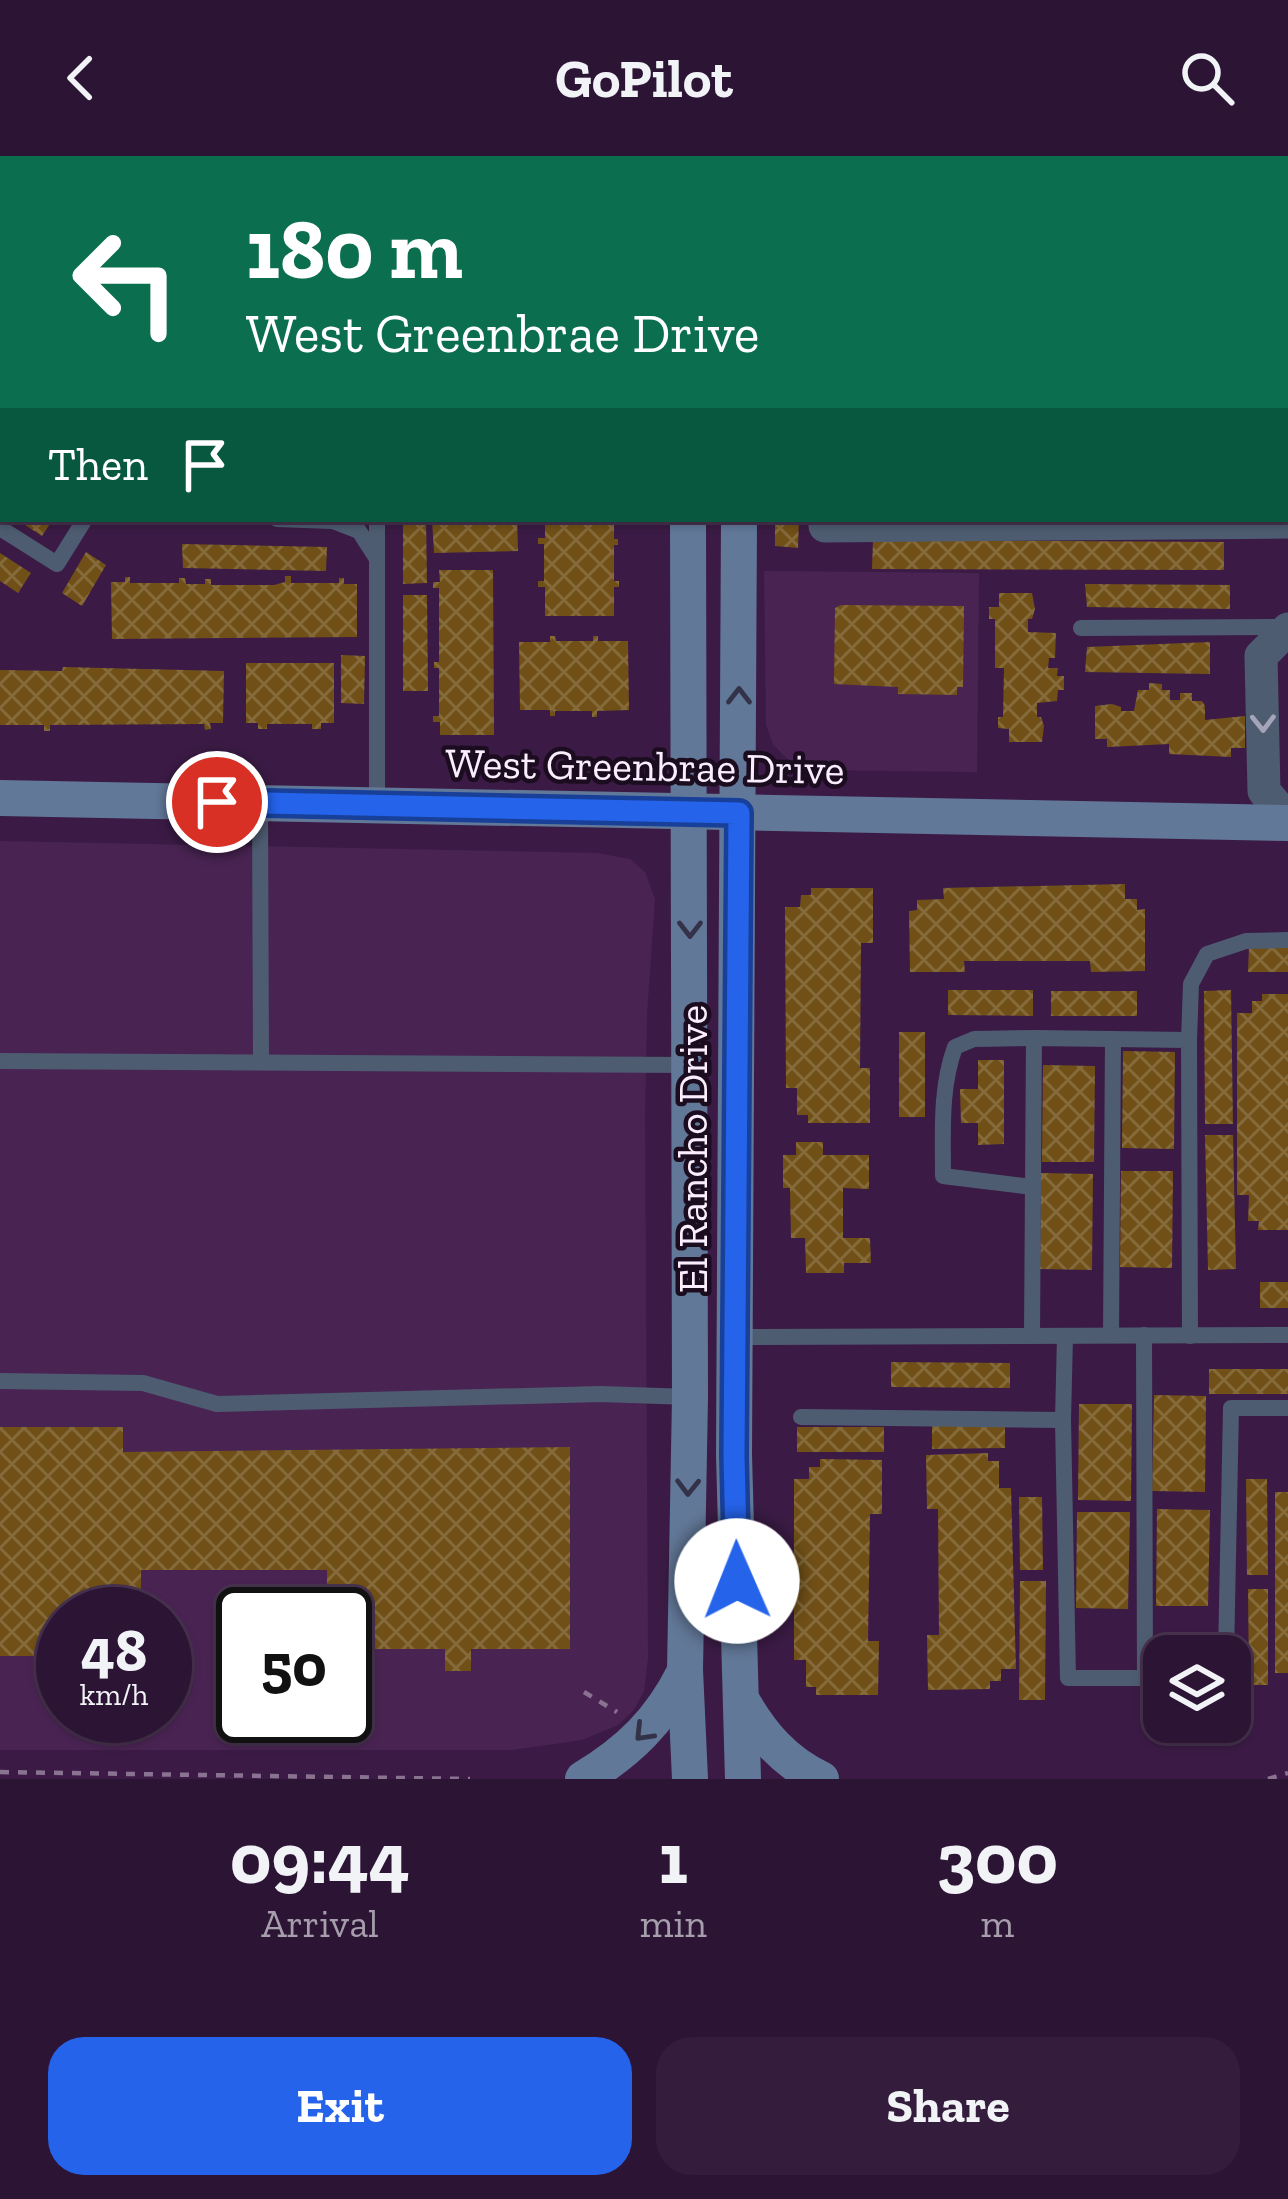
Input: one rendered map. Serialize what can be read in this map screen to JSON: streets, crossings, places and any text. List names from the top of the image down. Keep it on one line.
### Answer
{"streets":{"main road":["West Greenbrae Drive","El Rancho Drive"]},"crossings":[["West Greenbrae Drive","El Rancho Drive"]],"page":{"header":"GoPilot","turn":["180 m","West Greenbrae Drive"],"then":"Then","speed":"48 km/h","limit":"50","eta":["09:44","Arrival","1","min","300","m"],"buttons":["Exit","Share"]}}
